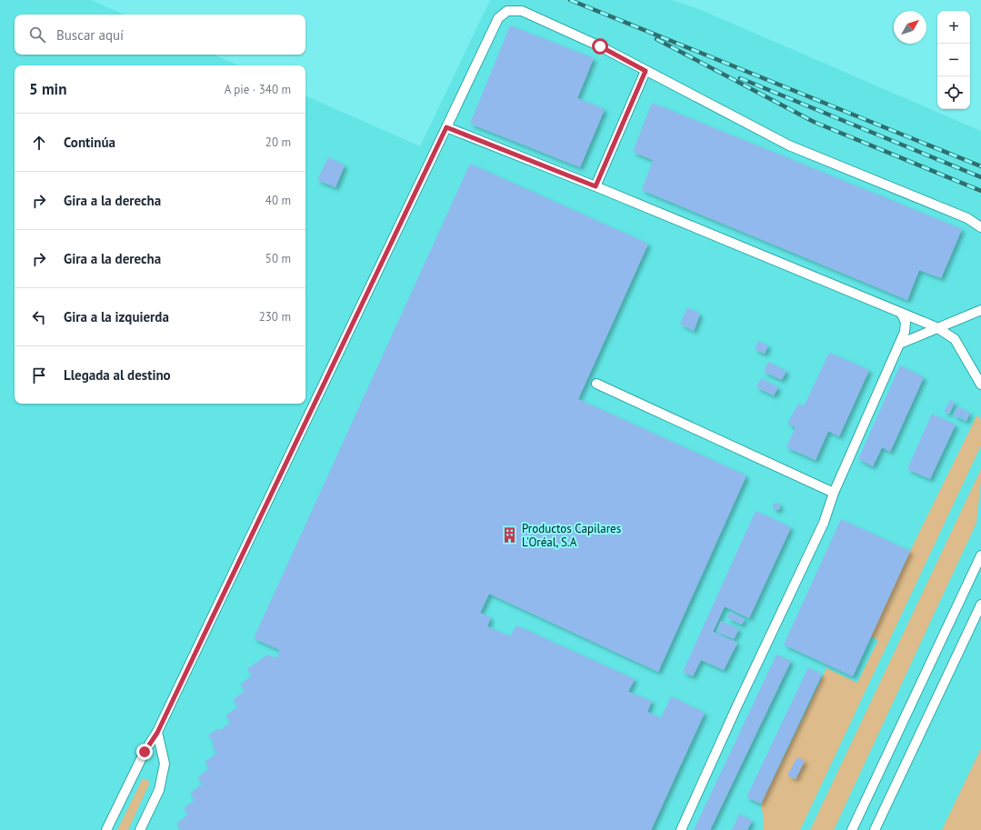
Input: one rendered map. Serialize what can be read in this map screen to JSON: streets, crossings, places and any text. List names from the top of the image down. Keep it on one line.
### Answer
{"places":{"building":["Productos Capilares L'Oréal, S.A"]},"north":"top right","page":{"map_buttons":["+","−"],"search":"Buscar aquí","heading":["5 min","A pie · 340 m"],"list":[["Continúa","20 m"],["Gira a la derecha","40 m"],["Gira a la derecha","50 m"],["Gira a la izquierda","230 m"],"Llegada al destino"]}}
